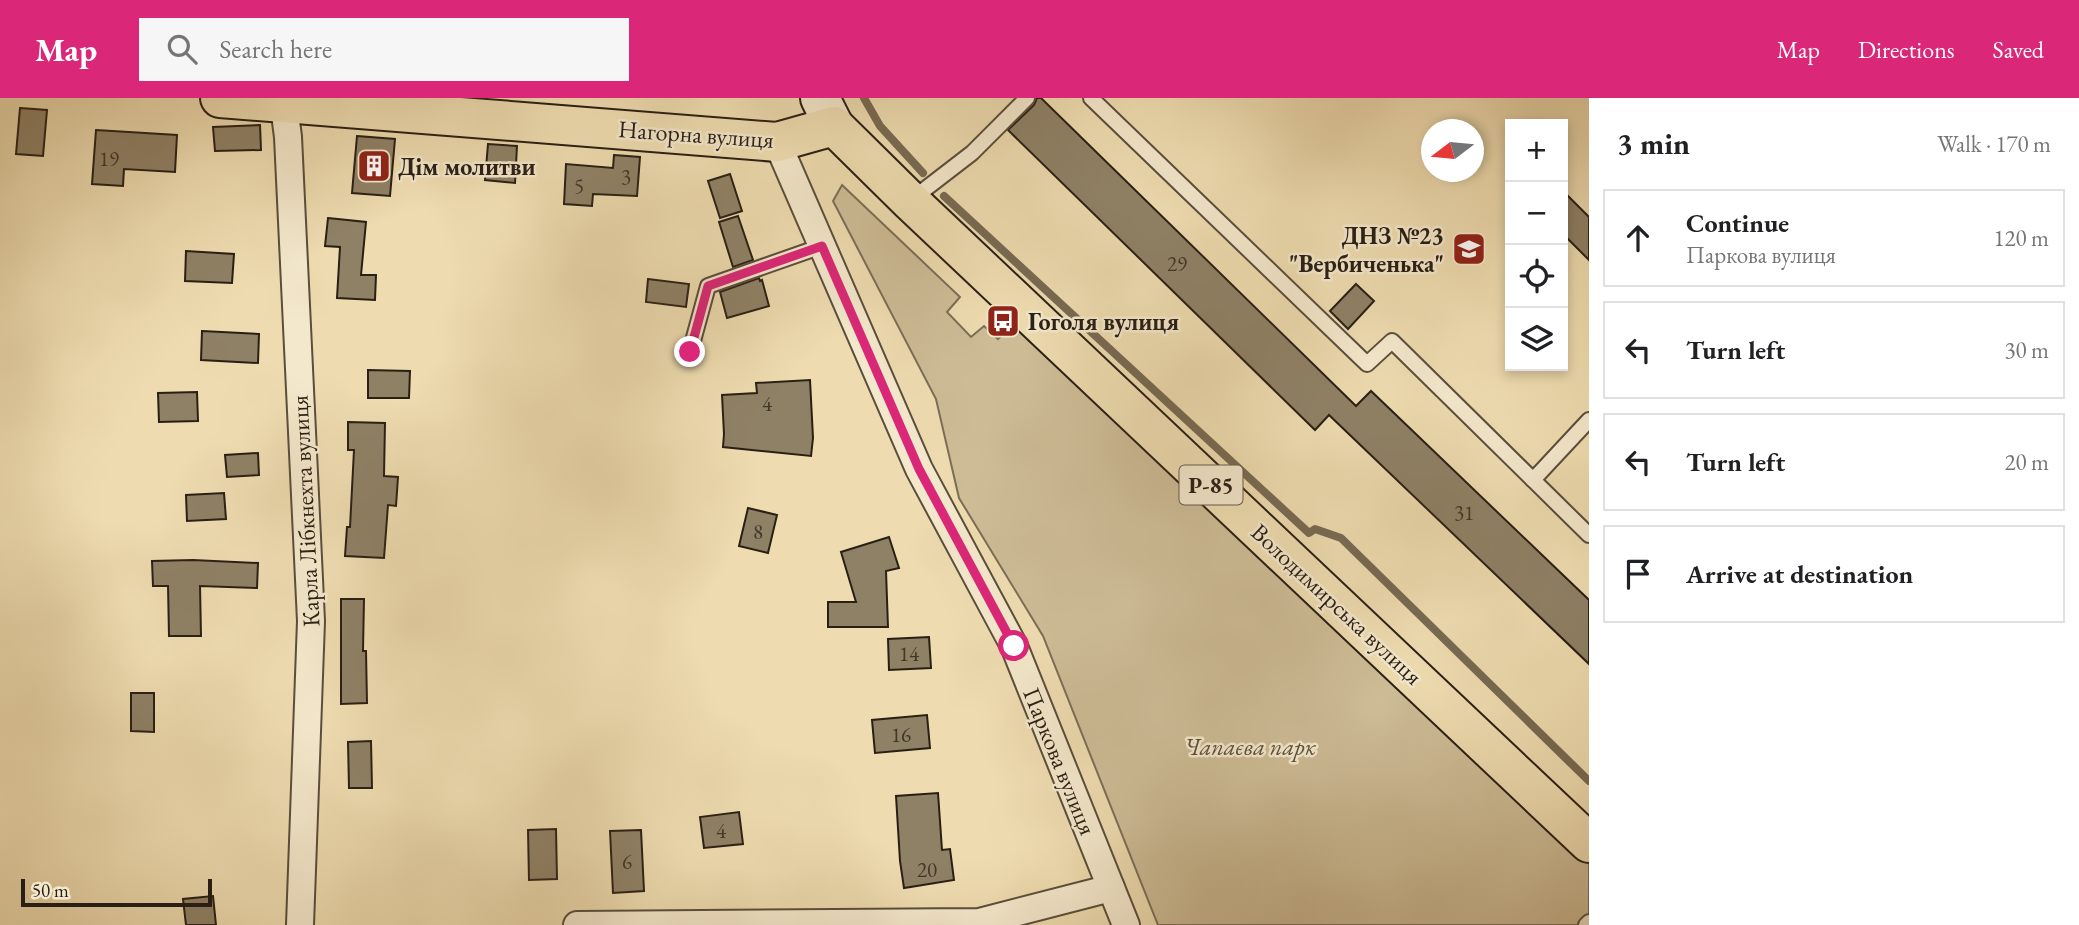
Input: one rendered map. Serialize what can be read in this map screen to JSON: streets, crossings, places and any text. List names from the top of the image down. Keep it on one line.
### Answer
{"streets":{"main road":["Нагорна вулиця","Р-85","Володимирська вулиця"],"street":["Карла Лібкнехта вулиця","Паркова вулиця"]},"crossings":[["Нагорна вулиця","Карла Лібкнехта вулиця"],["Нагорна вулиця","Володимирська вулиця"],["Нагорна вулиця","Паркова вулиця"]],"parks":["Чапаєва парк"],"places":{"building":["Дім молитви"],"school or university":["ДНЗ №23 \"Вербиченька\""],"bus stop":["Гоголя вулиця"]},"house_numbers":["19","3","5","29","4","31","8","14","16","4","6","20"],"scale_bar":"50 m","north":"left","page":{"header":"Map","search":"Search here","nav":["Map","Directions","Saved"],"heading":["3 min","Walk · 170 m"],"map_buttons":["+","−"],"list":[["Continue","Паркова вулиця","120 m"],["Turn left","30 m"],["Turn left","20 m"],"Arrive at destination"],"scale":"50 m"}}
